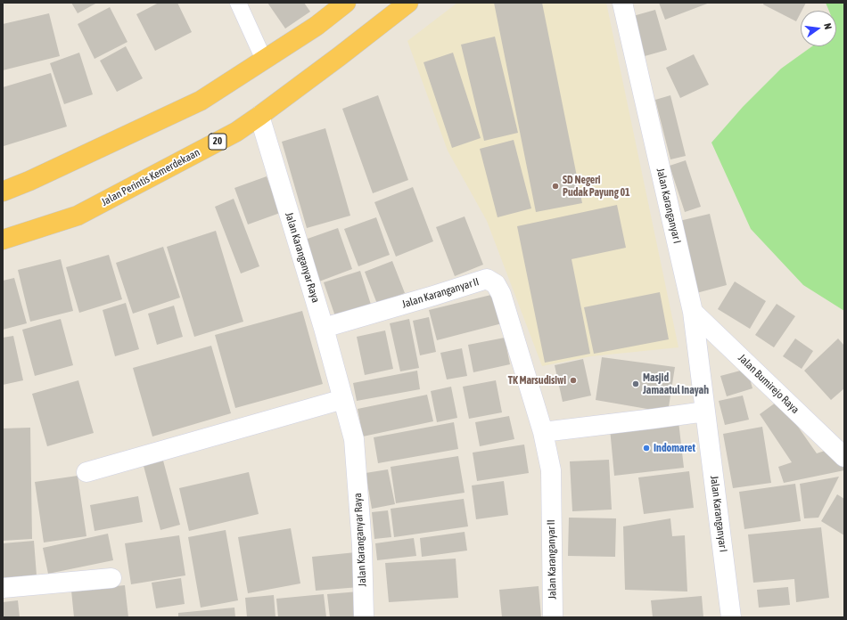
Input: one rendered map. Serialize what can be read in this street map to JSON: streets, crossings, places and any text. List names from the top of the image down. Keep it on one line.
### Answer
{"streets":{"highway":["20","Jalan Perintis Kemerdekaan"],"street":["Jalan Karanganyar I","Jalan Karanganyar Raya","Jalan Karanganyar II","Jalan Bumirejo Raya"]},"crossings":[["Jalan Perintis Kemerdekaan","Jalan Karanganyar Raya"],["Jalan Karanganyar I","Jalan Bumirejo Raya"],["Jalan Karanganyar Raya","Jalan Karanganyar II"]],"places":["SD Negeri Pudak Payung 01","TK Marsudisiwi","Masjid Jamaatul Inayah","Indomaret"],"north":"right"}
